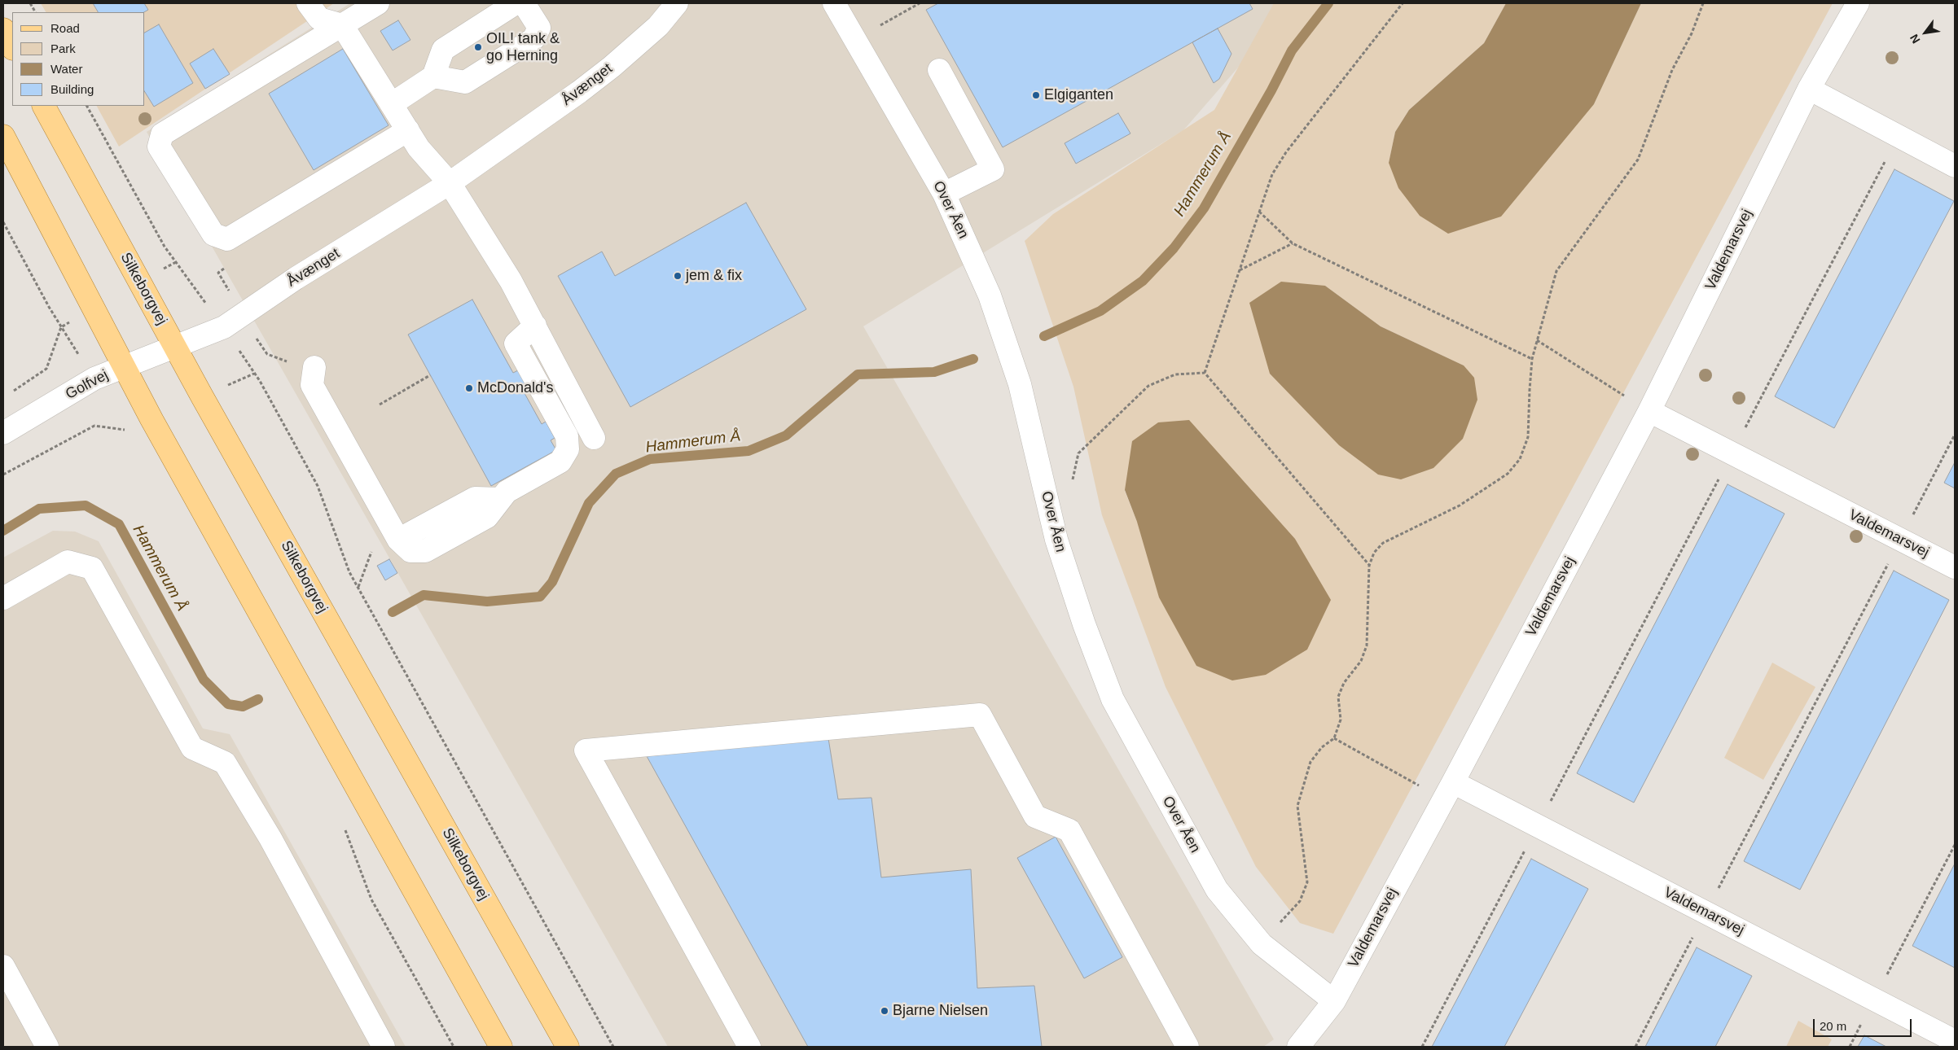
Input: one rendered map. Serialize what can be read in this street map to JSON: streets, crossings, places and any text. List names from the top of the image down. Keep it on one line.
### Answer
{"streets":{"main road":["Silkeborgvej"],"street":["Åvænget","Over Åen","Valdemarsvej","Golfvej"]},"crossings":[["Åvænget","Silkeborgvej"],["Åvænget","Golfvej"],["Over Åen","Valdemarsvej"],["Silkeborgvej","Golfvej"]],"water":["Hammerum Å"],"places":["OIL! tank & go Herning","Elgiganten","jem & fix","McDonald's","Bjarne Nielsen"],"legend":["Road","Park","Water","Building"],"scale_bar":"20 m","north":"bottom left"}
